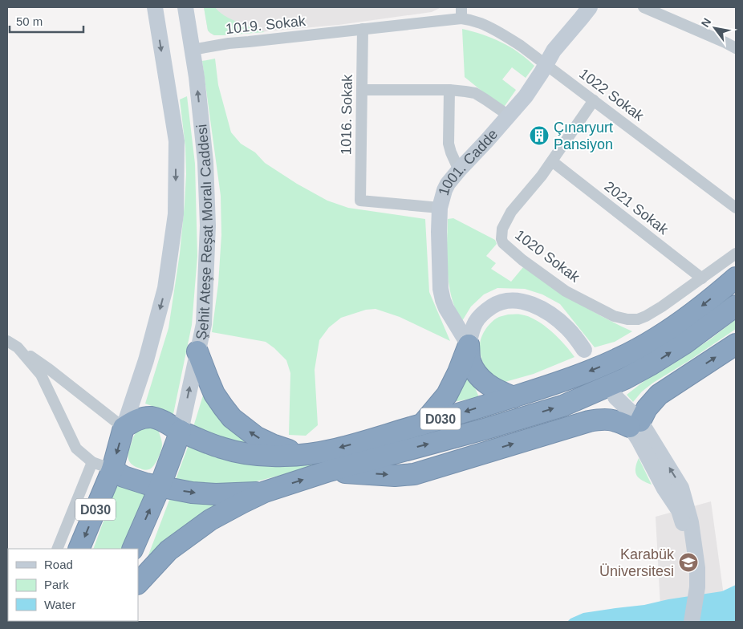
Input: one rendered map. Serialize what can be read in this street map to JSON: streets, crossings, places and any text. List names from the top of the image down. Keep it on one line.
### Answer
{"streets":{"highway":["D030"],"main road":["1001. Cadde","Şehit Ateşe Reşat Moralı Caddesi"],"street":["1019. Sokak","1022 Sokak","1016. Sokak","2021 Sokak","1020 Sokak"]},"crossings":[["1019. Sokak","1022 Sokak"],["1019. Sokak","1016. Sokak"],["1019. Sokak","Şehit Ateşe Reşat Moralı Caddesi"],["1022 Sokak","1001. Cadde"],["1022 Sokak","1020 Sokak"],["1016. Sokak","1001. Cadde"],["2021 Sokak","1020 Sokak"],["Şehit Ateşe Reşat Moralı Caddesi","D030"]],"places":{"building":["Çınaryurt Pansiyon"],"school or university":["Karabük Üniversitesi"]},"legend":["Road","Park","Water"],"scale_bar":"50 m","north":"top left"}
